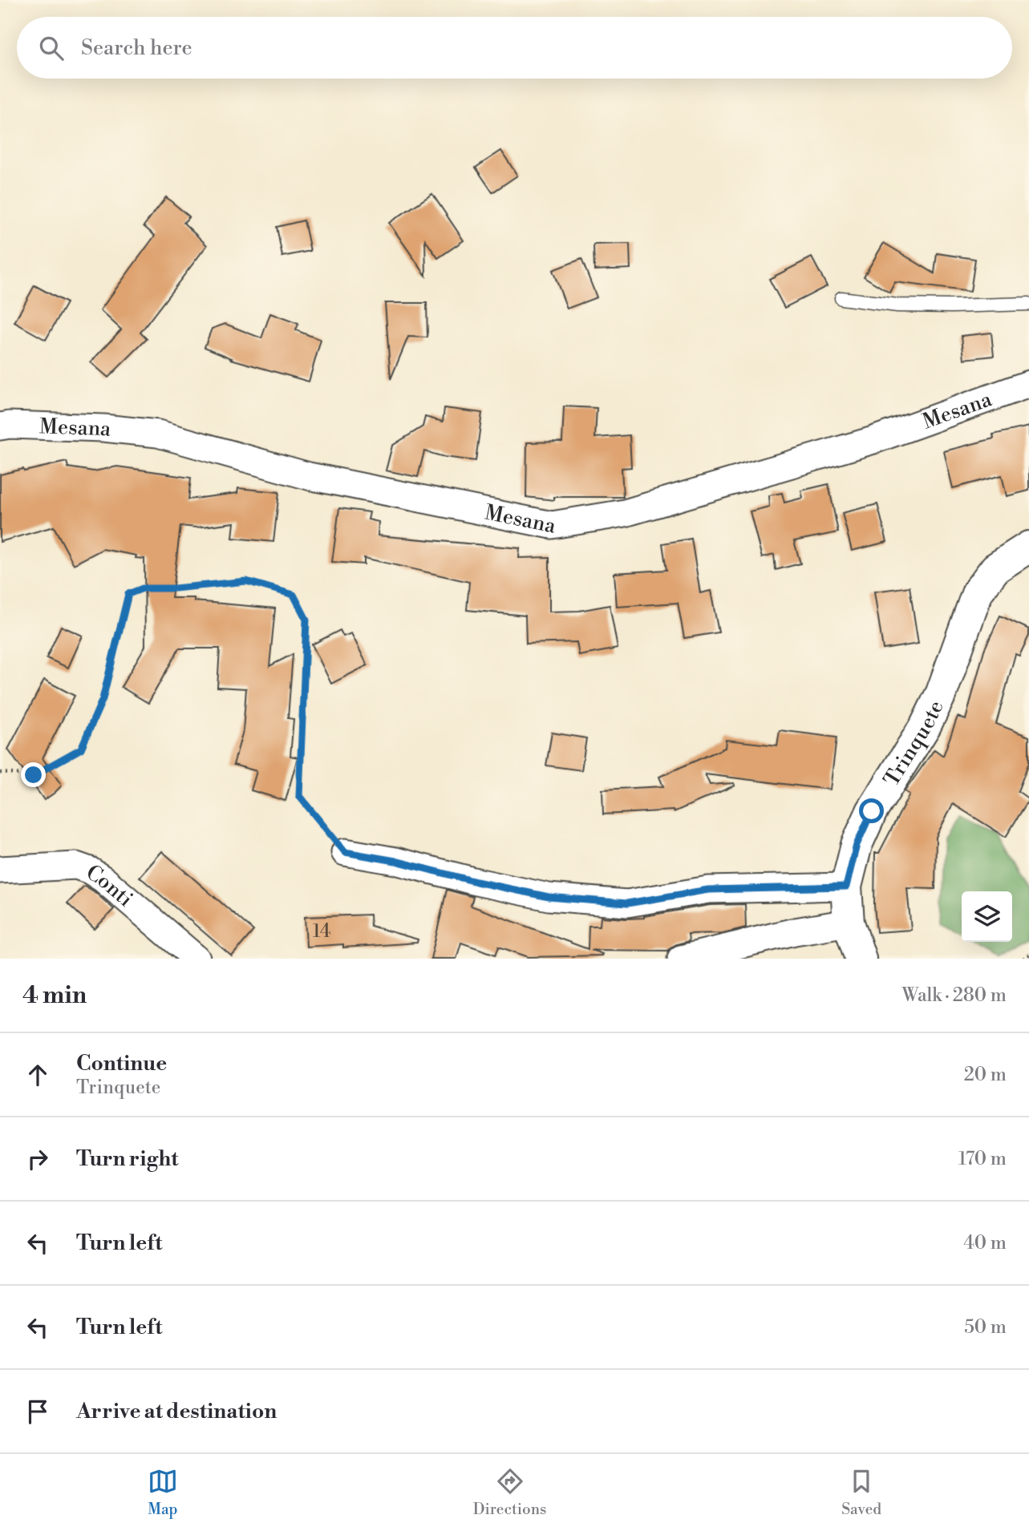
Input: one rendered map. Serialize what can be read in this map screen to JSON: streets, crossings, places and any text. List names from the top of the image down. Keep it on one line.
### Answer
{"streets":{"street":["Mesana","Trinquete","Conti"]},"house_numbers":["14"],"page":{"search":"Search here","heading":["4 min","Walk · 280 m"],"list":[["Continue","Trinquete","20 m"],["Turn right","170 m"],["Turn left","40 m"],["Turn left","50 m"],"Arrive at destination"],"nav":["Map","Directions","Saved"]}}
